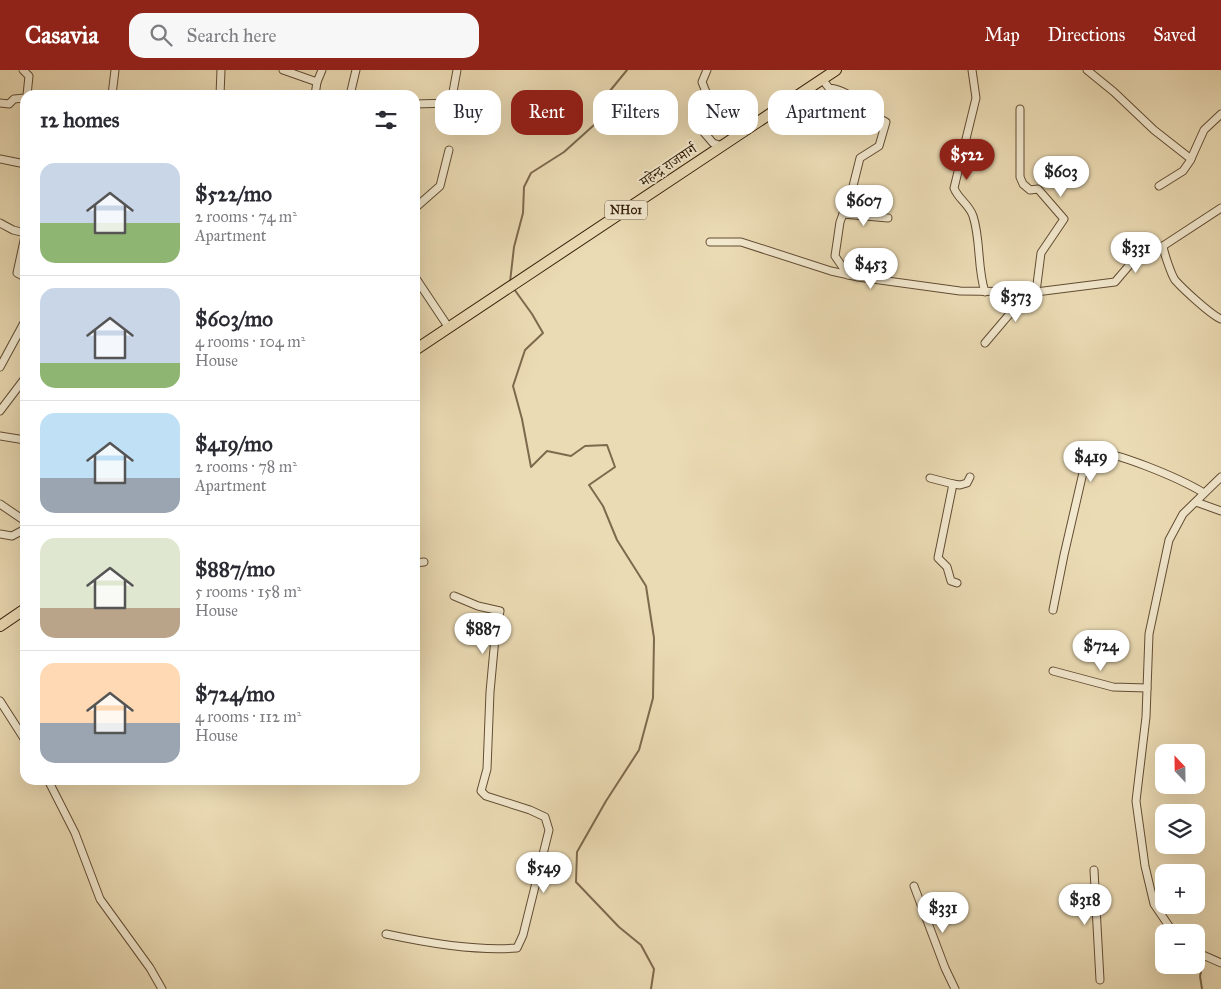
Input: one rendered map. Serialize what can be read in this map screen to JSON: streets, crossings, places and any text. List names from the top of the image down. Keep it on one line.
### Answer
{"streets":{"highway":["महेन्द्र राजमार्ग","NH01"]},"north":"top","page":{"header":"Casavia","search":"Search here","nav":["Map","Directions","Saved"],"chip":["Buy","Rent","Filters","New","Apartment"],"heading":"12 homes","price":["$522","$603","$607","$331","$453","$373","$419","$887","$724","$549","$318","$331"],"list":[{"name":"$522/mo","note":"2 rooms · 74 m² · Apartment"},{"name":"$603/mo","note":"4 rooms · 104 m² · House"},{"name":"$419/mo","note":"2 rooms · 78 m² · Apartment"},{"name":"$887/mo","note":"5 rooms · 158 m² · House"},{"name":"$724/mo","note":"4 rooms · 112 m² · House"}],"map_buttons":["+","−"]}}
